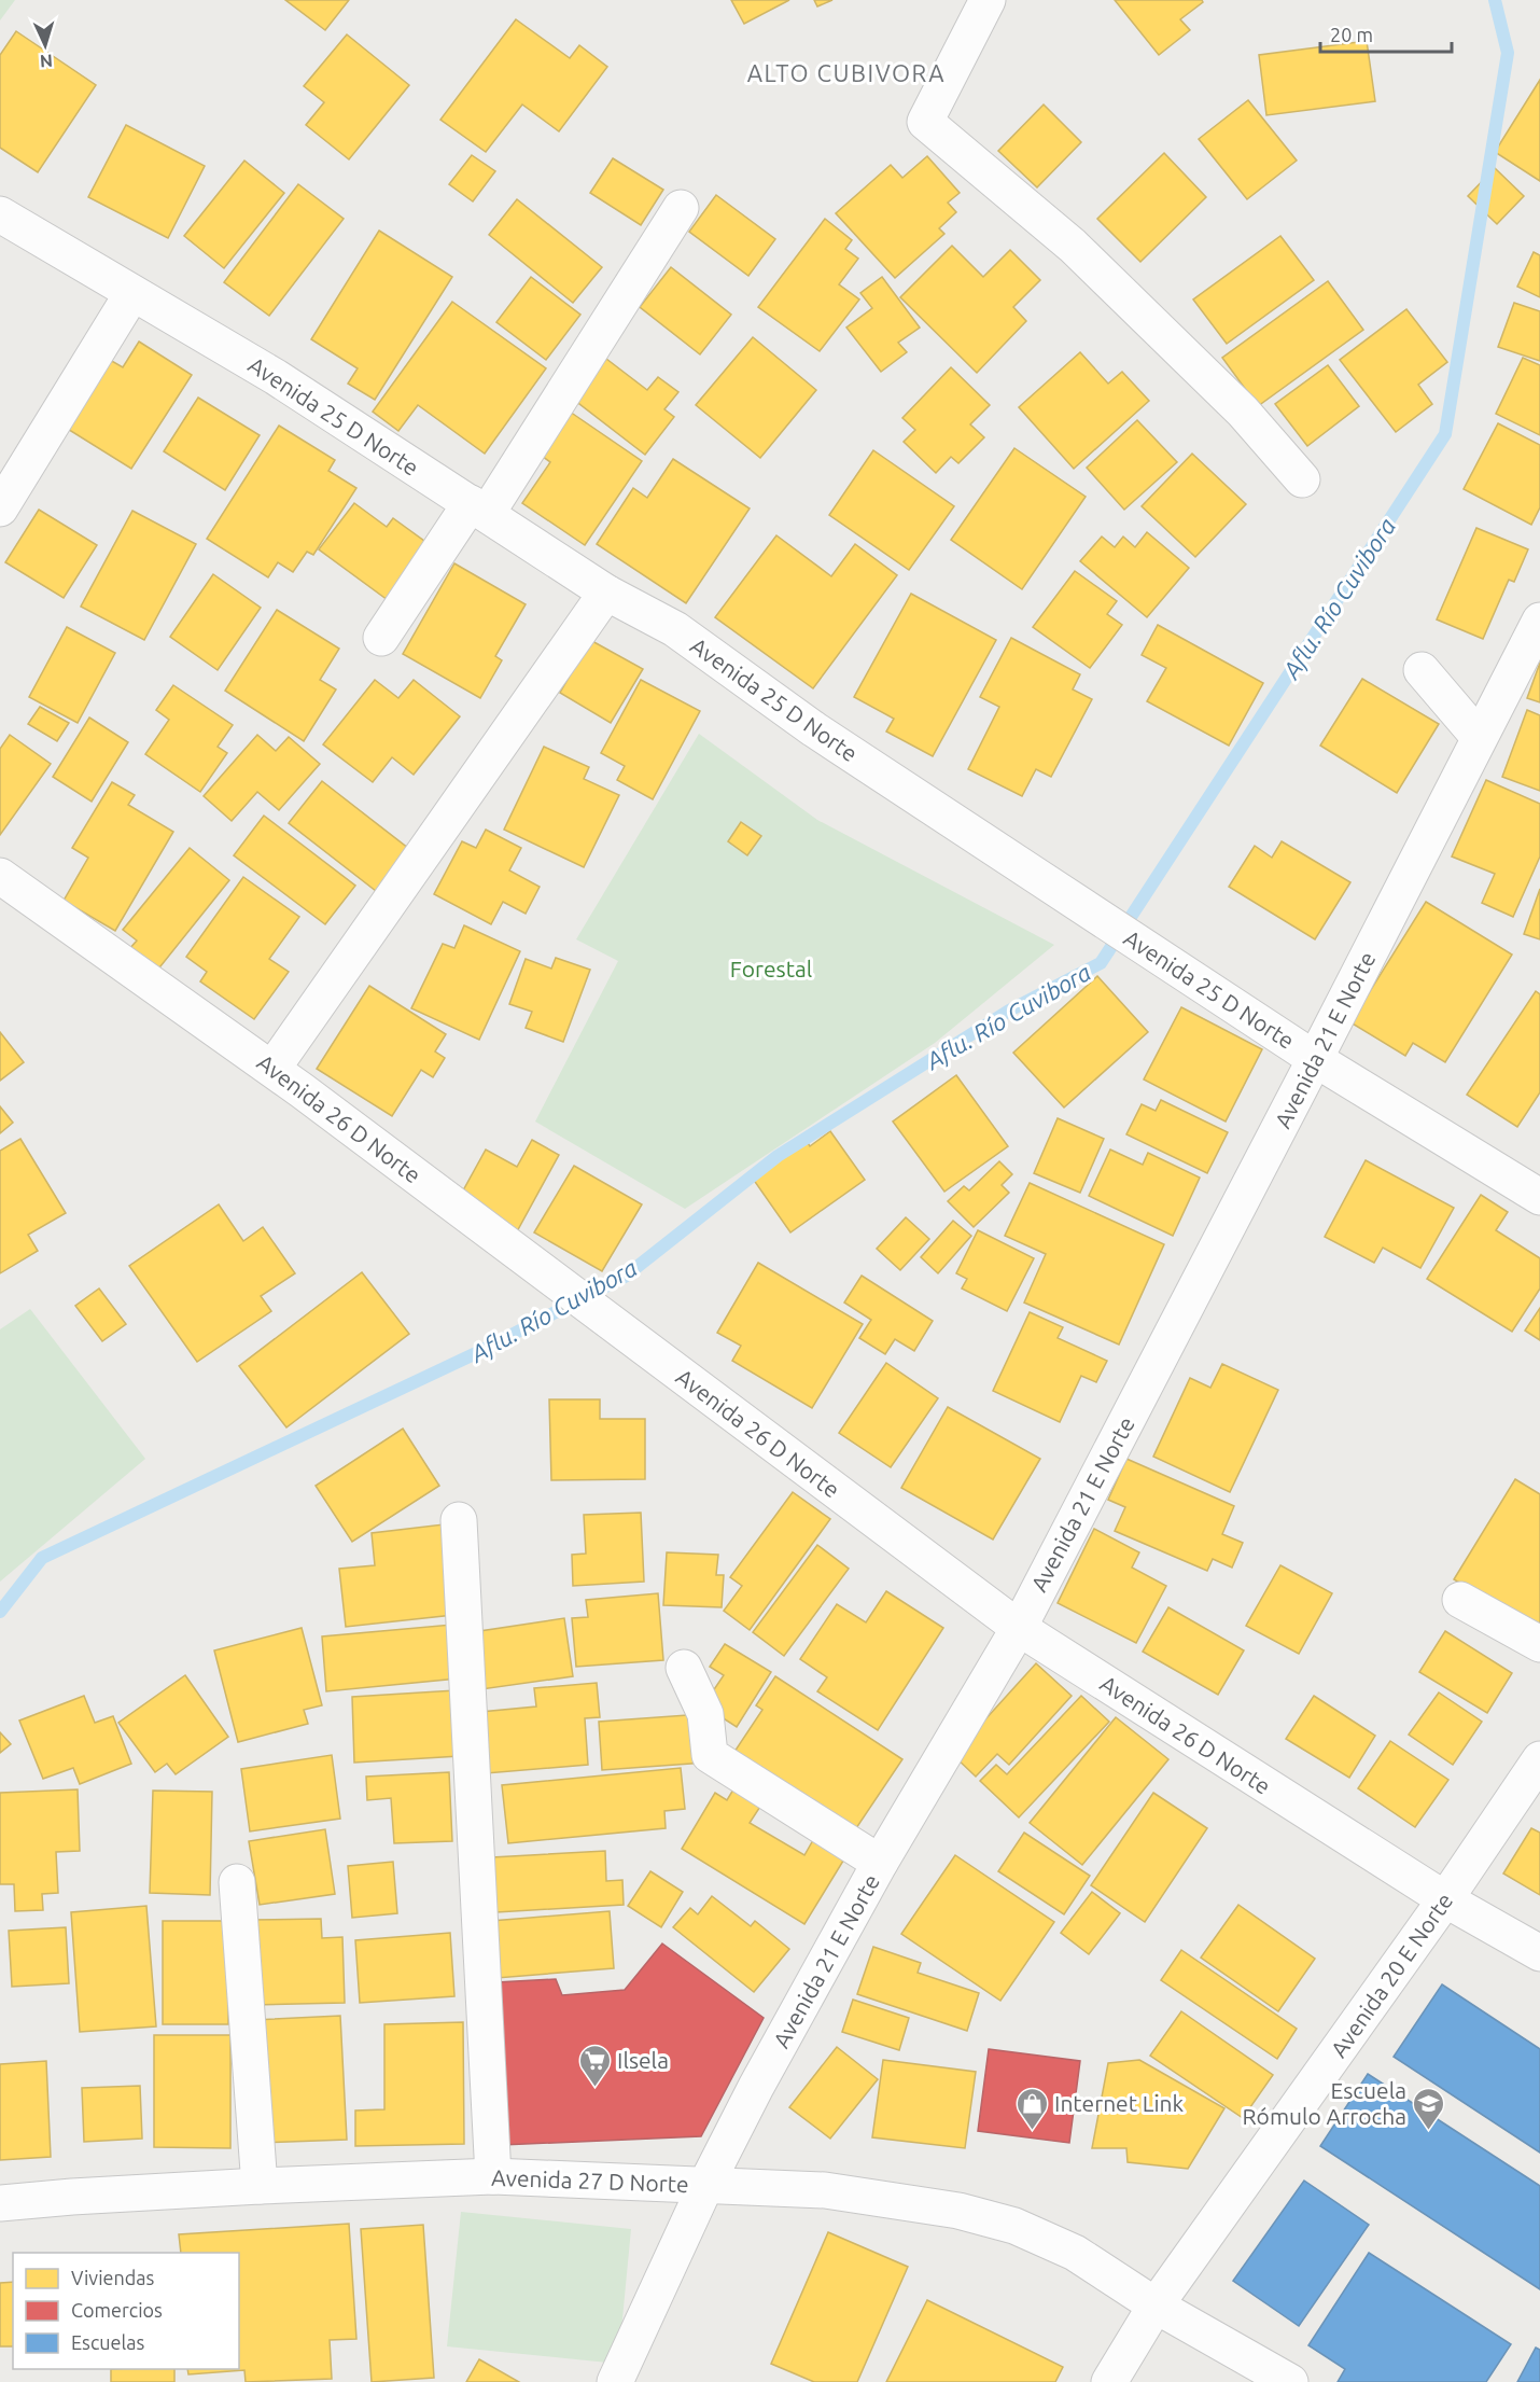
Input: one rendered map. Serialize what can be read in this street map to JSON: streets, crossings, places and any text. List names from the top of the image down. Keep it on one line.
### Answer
{"streets":{"street":["Avenida 25 D Norte","Avenida 21 E Norte","Avenida 26 D Norte","Avenida 20 E Norte","Avenida 27 D Norte"]},"crossings":[["Avenida 25 D Norte","Avenida 21 E Norte"],["Avenida 21 E Norte","Avenida 26 D Norte"],["Avenida 21 E Norte","Avenida 27 D Norte"],["Avenida 26 D Norte","Avenida 20 E Norte"],["Avenida 20 E Norte","Avenida 27 D Norte"]],"districts":["ALTO CUBIVORA"],"water":["Aflu. Río Cuvibora"],"parks":["Forestal"],"places":{"supermarket":["Ilsela"],"shop":["Internet Link"],"school or university":["Escuela Rómulo Arrocha"]},"legend":["Viviendas","Comercios","Escuelas"],"scale_bar":"20 m","north":"bottom"}
